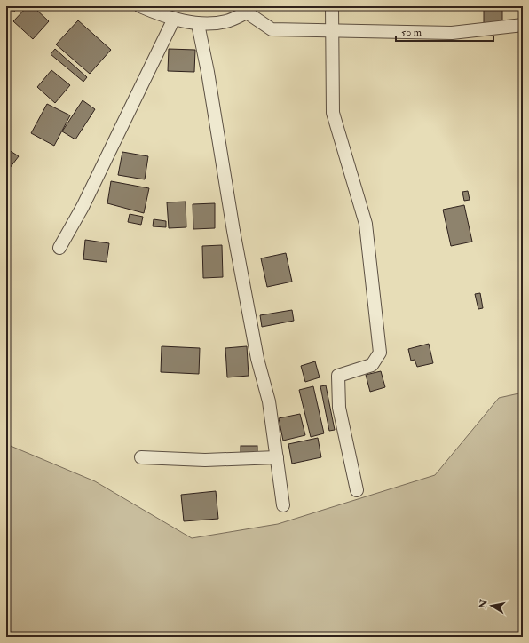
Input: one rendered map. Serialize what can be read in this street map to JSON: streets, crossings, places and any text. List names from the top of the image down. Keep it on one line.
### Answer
{"scale_bar":"50 m","north":"left"}
